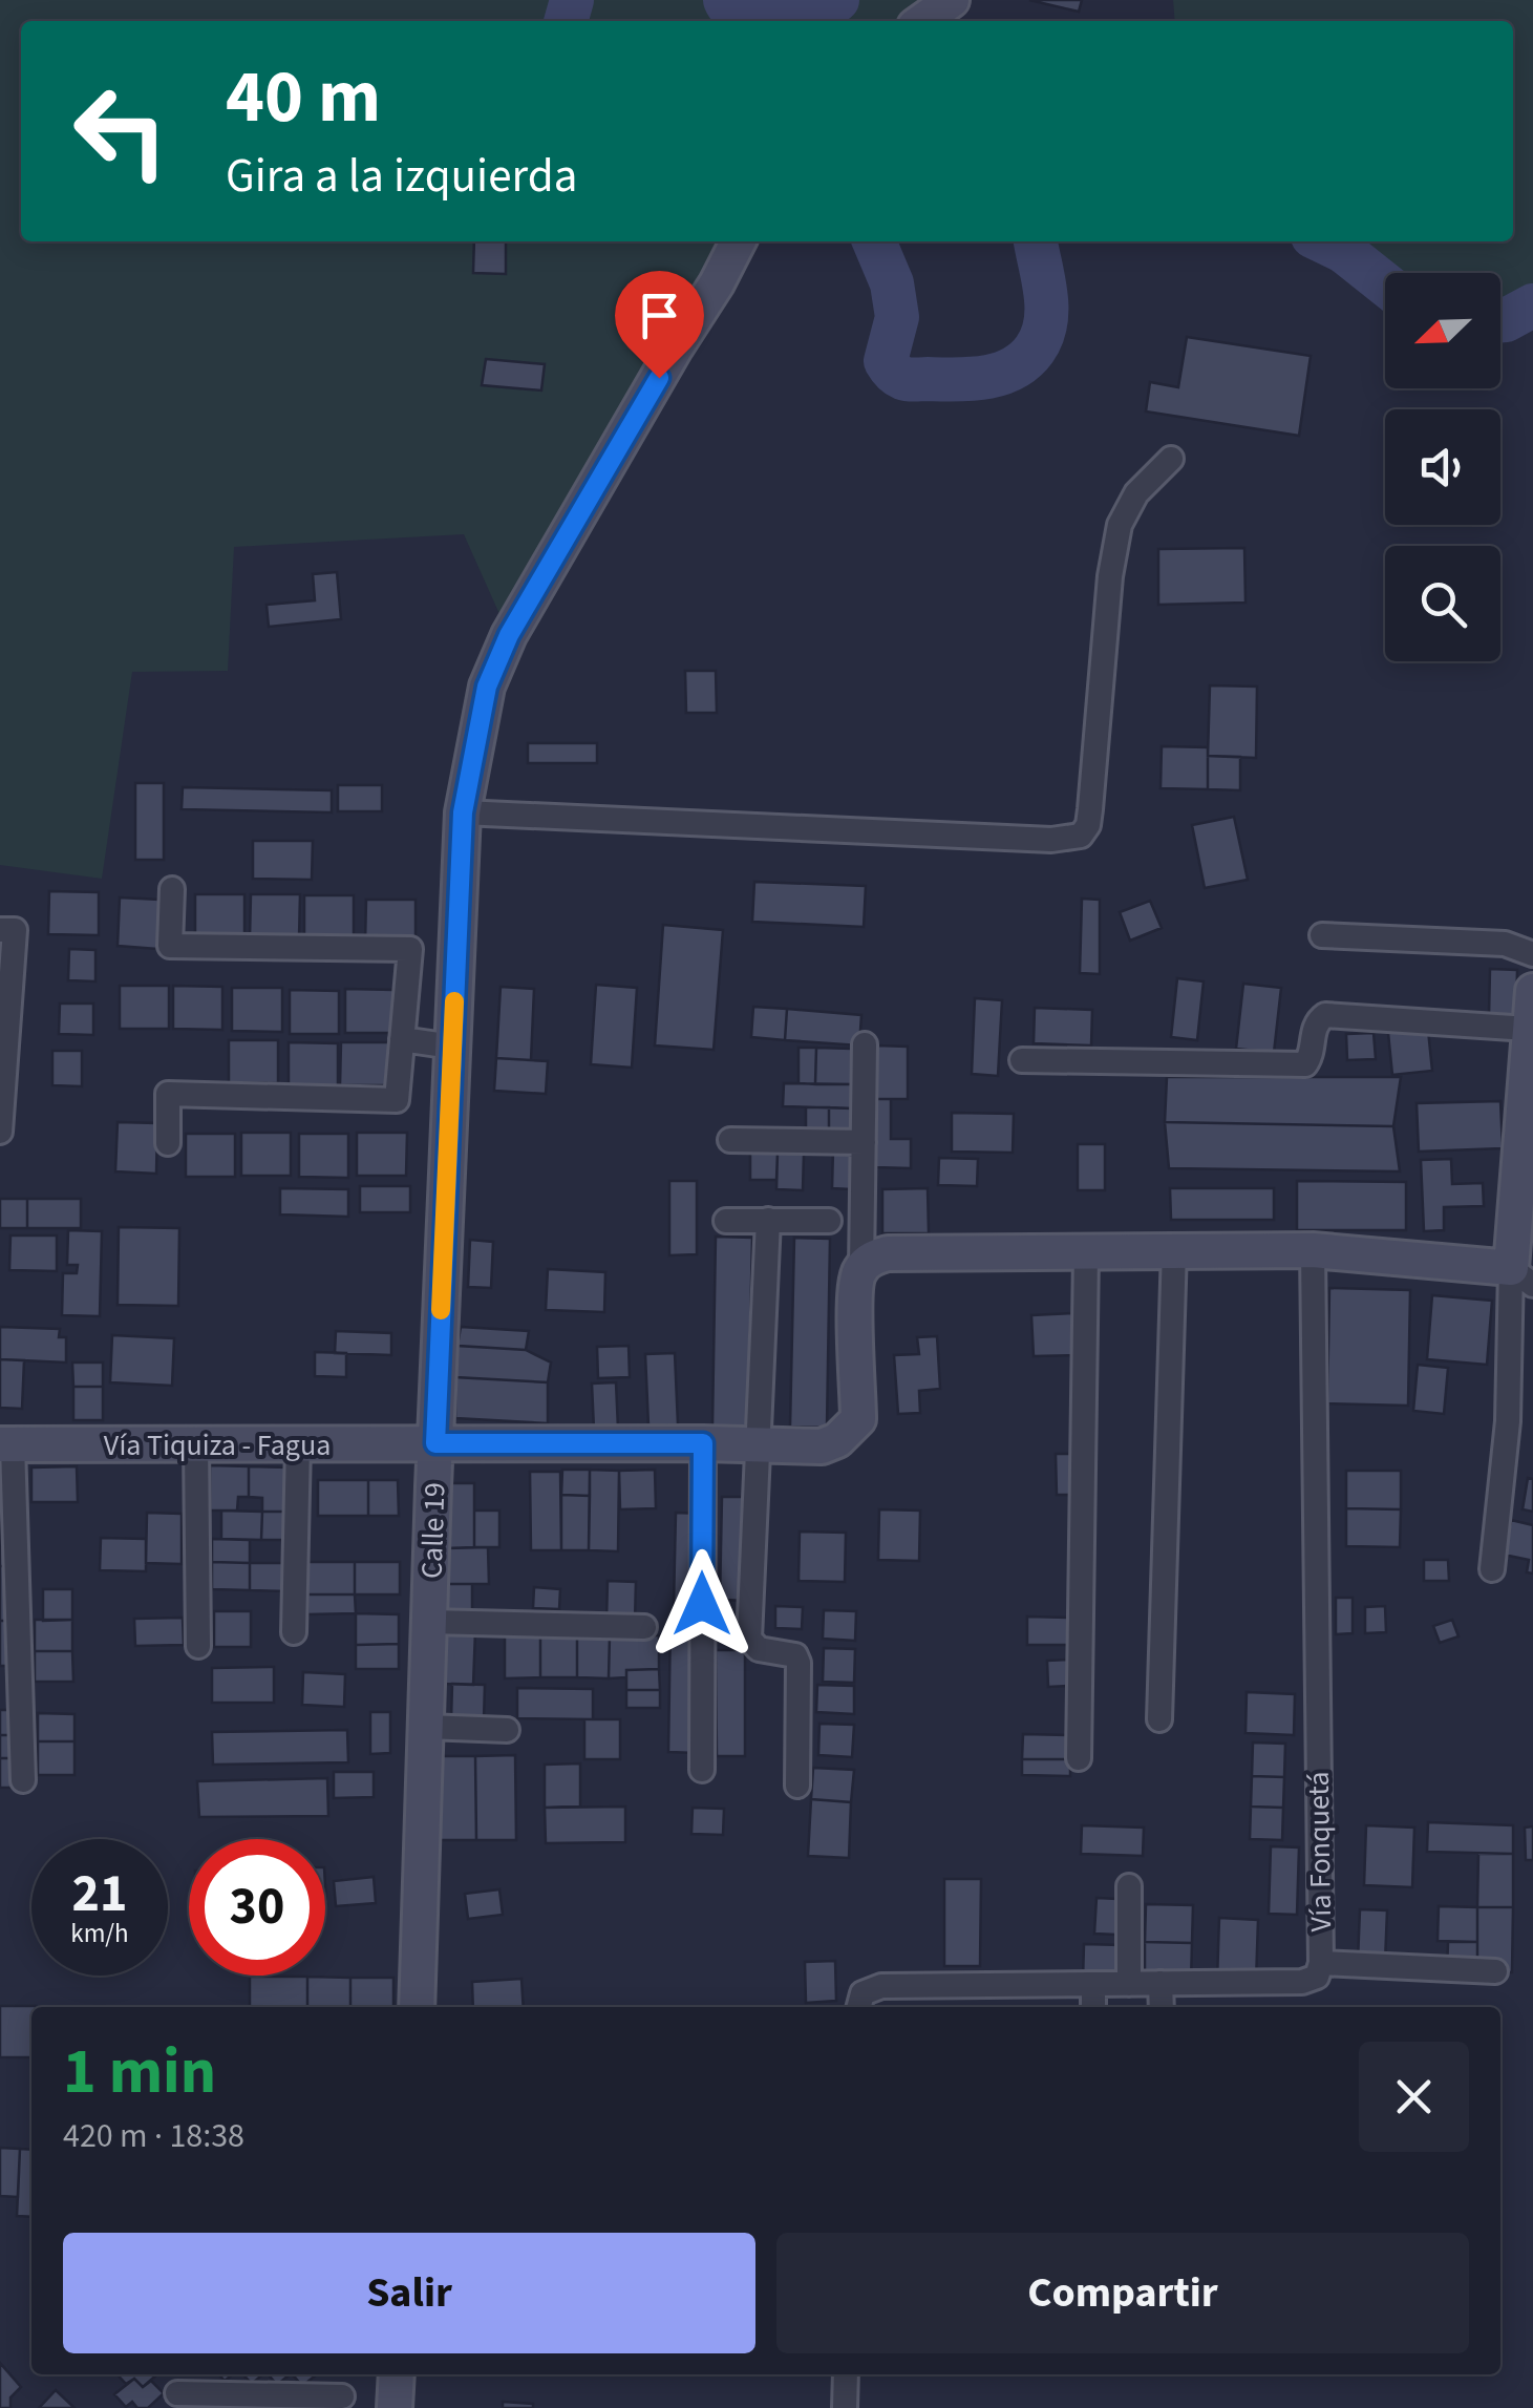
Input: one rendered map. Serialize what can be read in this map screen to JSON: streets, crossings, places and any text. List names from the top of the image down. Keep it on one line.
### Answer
{"streets":{"street":["Vía Tiquiza - Fagua","Calle 19","Vía Fonquetá"]},"crossings":[["Vía Tiquiza - Fagua","Calle 19"]],"north":"bottom left","page":{"turn":["40 m","Gira a la izquierda"],"speed":"21 km/h","limit":"30","heading":["1 min","420 m · 18:38"],"buttons":["Salir","Compartir"]}}
